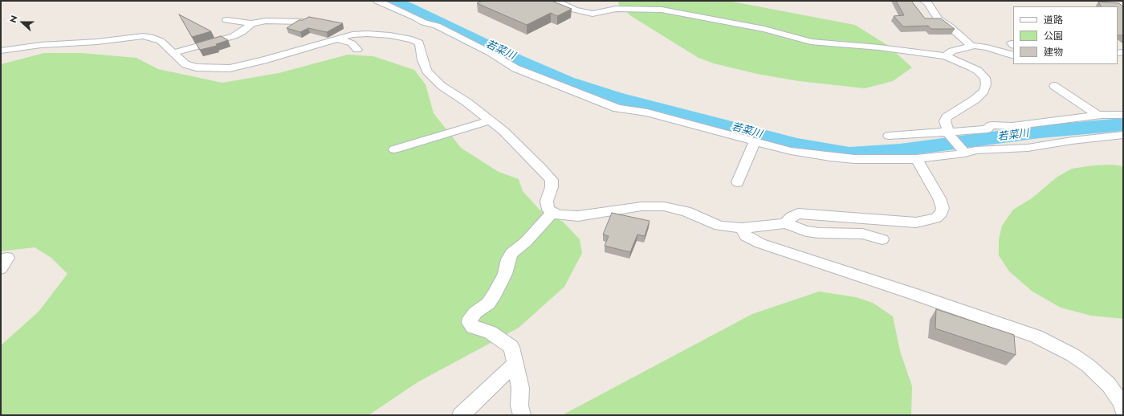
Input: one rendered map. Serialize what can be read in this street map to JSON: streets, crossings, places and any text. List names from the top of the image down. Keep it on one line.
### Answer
{"water":["若菜川"],"legend":["道路","公園","建物"],"north":"left"}
